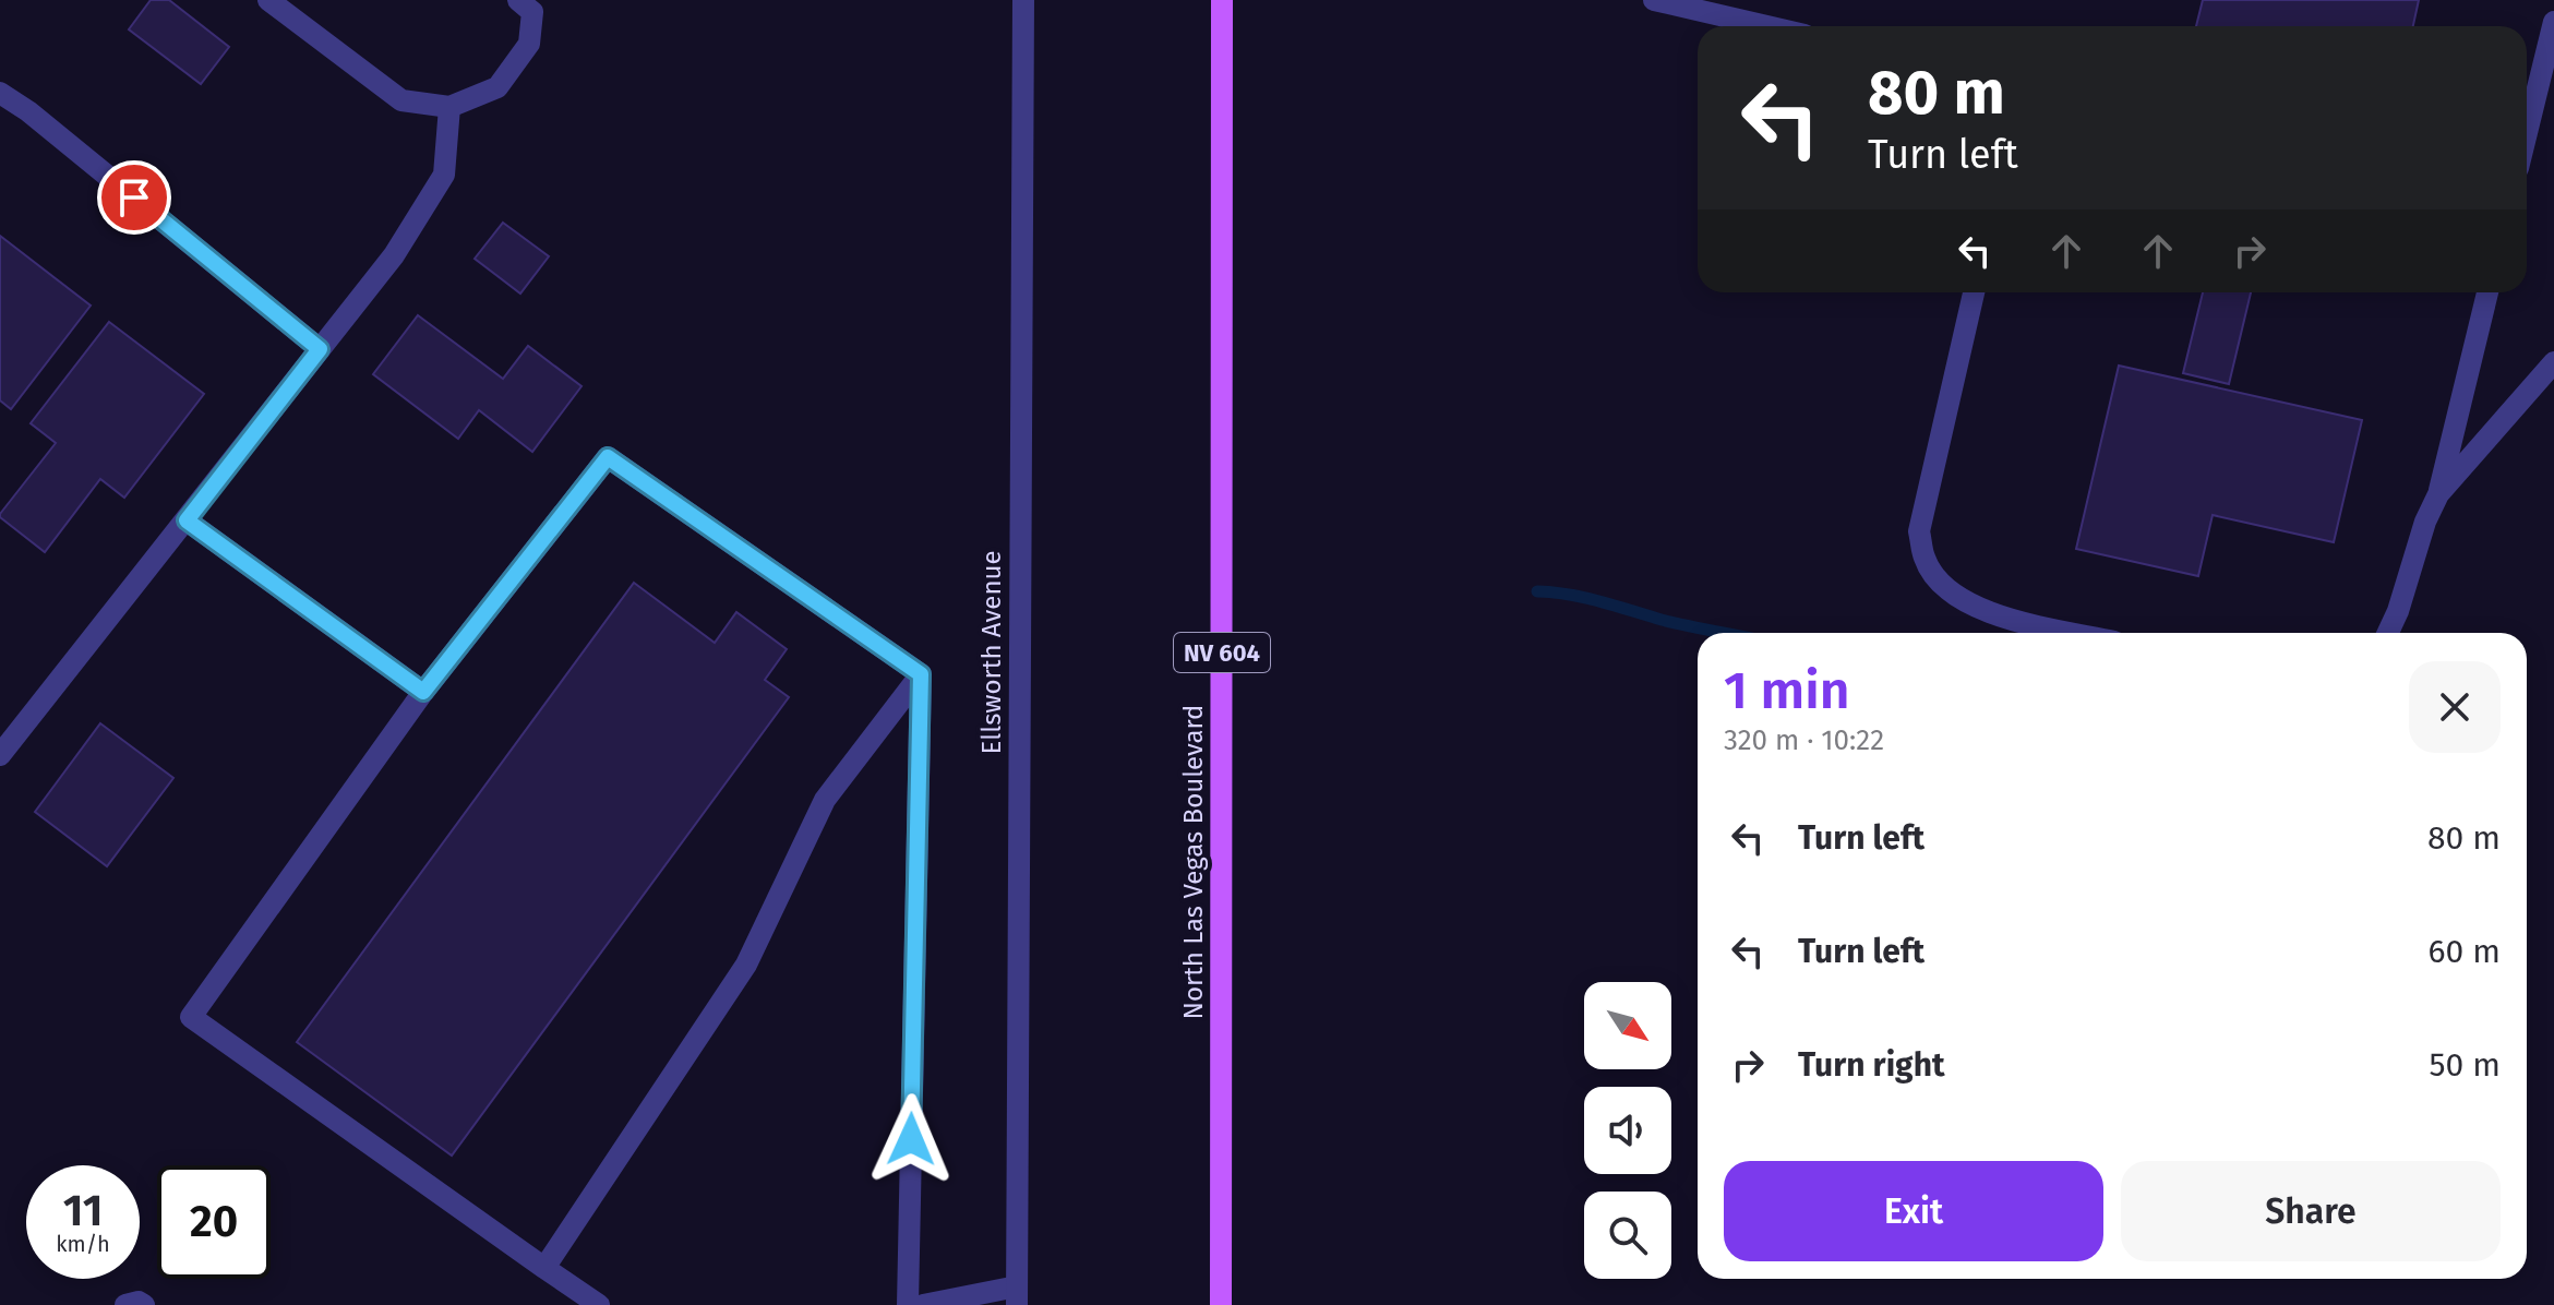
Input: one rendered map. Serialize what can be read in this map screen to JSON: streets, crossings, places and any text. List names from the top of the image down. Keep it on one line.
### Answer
{"streets":{"main road":["NV 604","North Las Vegas Boulevard"],"street":["Ellsworth Avenue"]},"north":"bottom right","page":{"turn":["80 m","Turn left"],"heading":["1 min","320 m · 10:22"],"list":[{"name":"Turn left","value":"80 m"},{"name":"Turn left","value":"60 m"},{"name":"Turn right","value":"50 m"}],"buttons":["Exit","Share"],"speed":"11 km/h","limit":"20"}}
